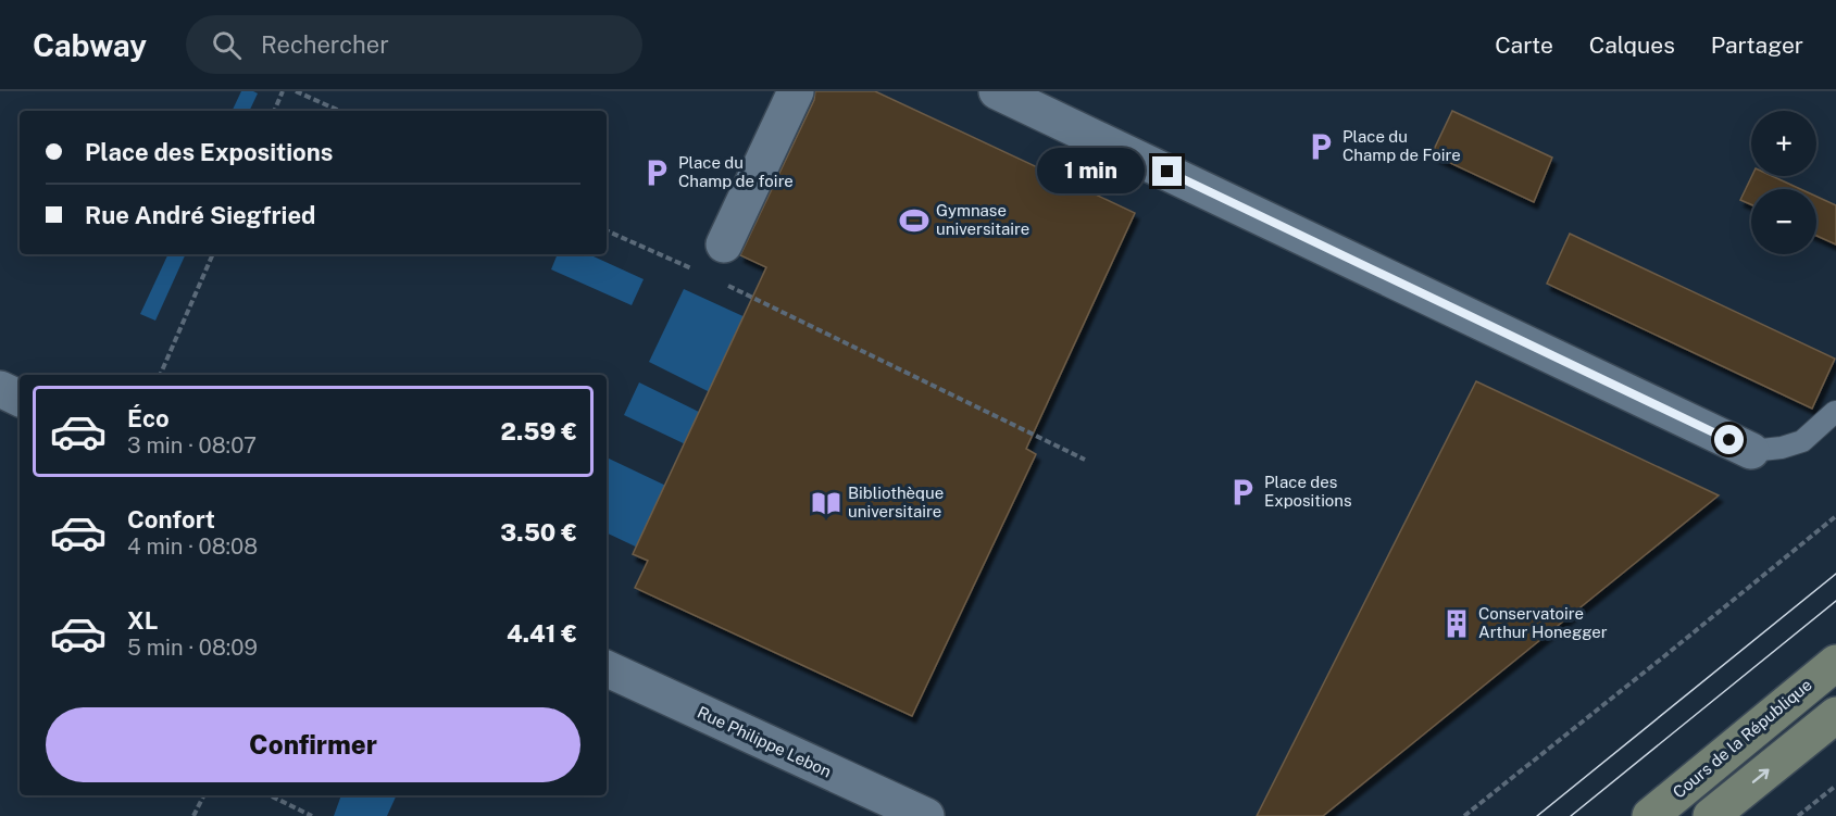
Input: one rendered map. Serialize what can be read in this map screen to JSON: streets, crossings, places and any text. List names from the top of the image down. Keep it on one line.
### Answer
{"streets":{"main road":["Cours de la République"],"street":["Rue Philippe Lebon"]},"places":{"parking":["Place du Champ de Foire","Place du Champ de foire","Place des Expositions"],"sports":["Gymnase universitaire"],"library":["Bibliothèque universitaire"],"building":["Conservatoire Arthur Honegger"]},"page":{"header":"Cabway","search":"Rechercher","nav":["Carte","Calques","Partager"],"map_buttons":["+","−"],"banner":["Place des Expositions","Rue André Siegfried"],"bubble":"1 min","list":[{"name":"Éco","note":"3 min · 08:07","value":"2.59 €"},{"name":"Confort","note":"4 min · 08:08","value":"3.50 €"},{"name":"XL","note":"5 min · 08:09","value":"4.41 €"}],"buttons":"Confirmer"}}
